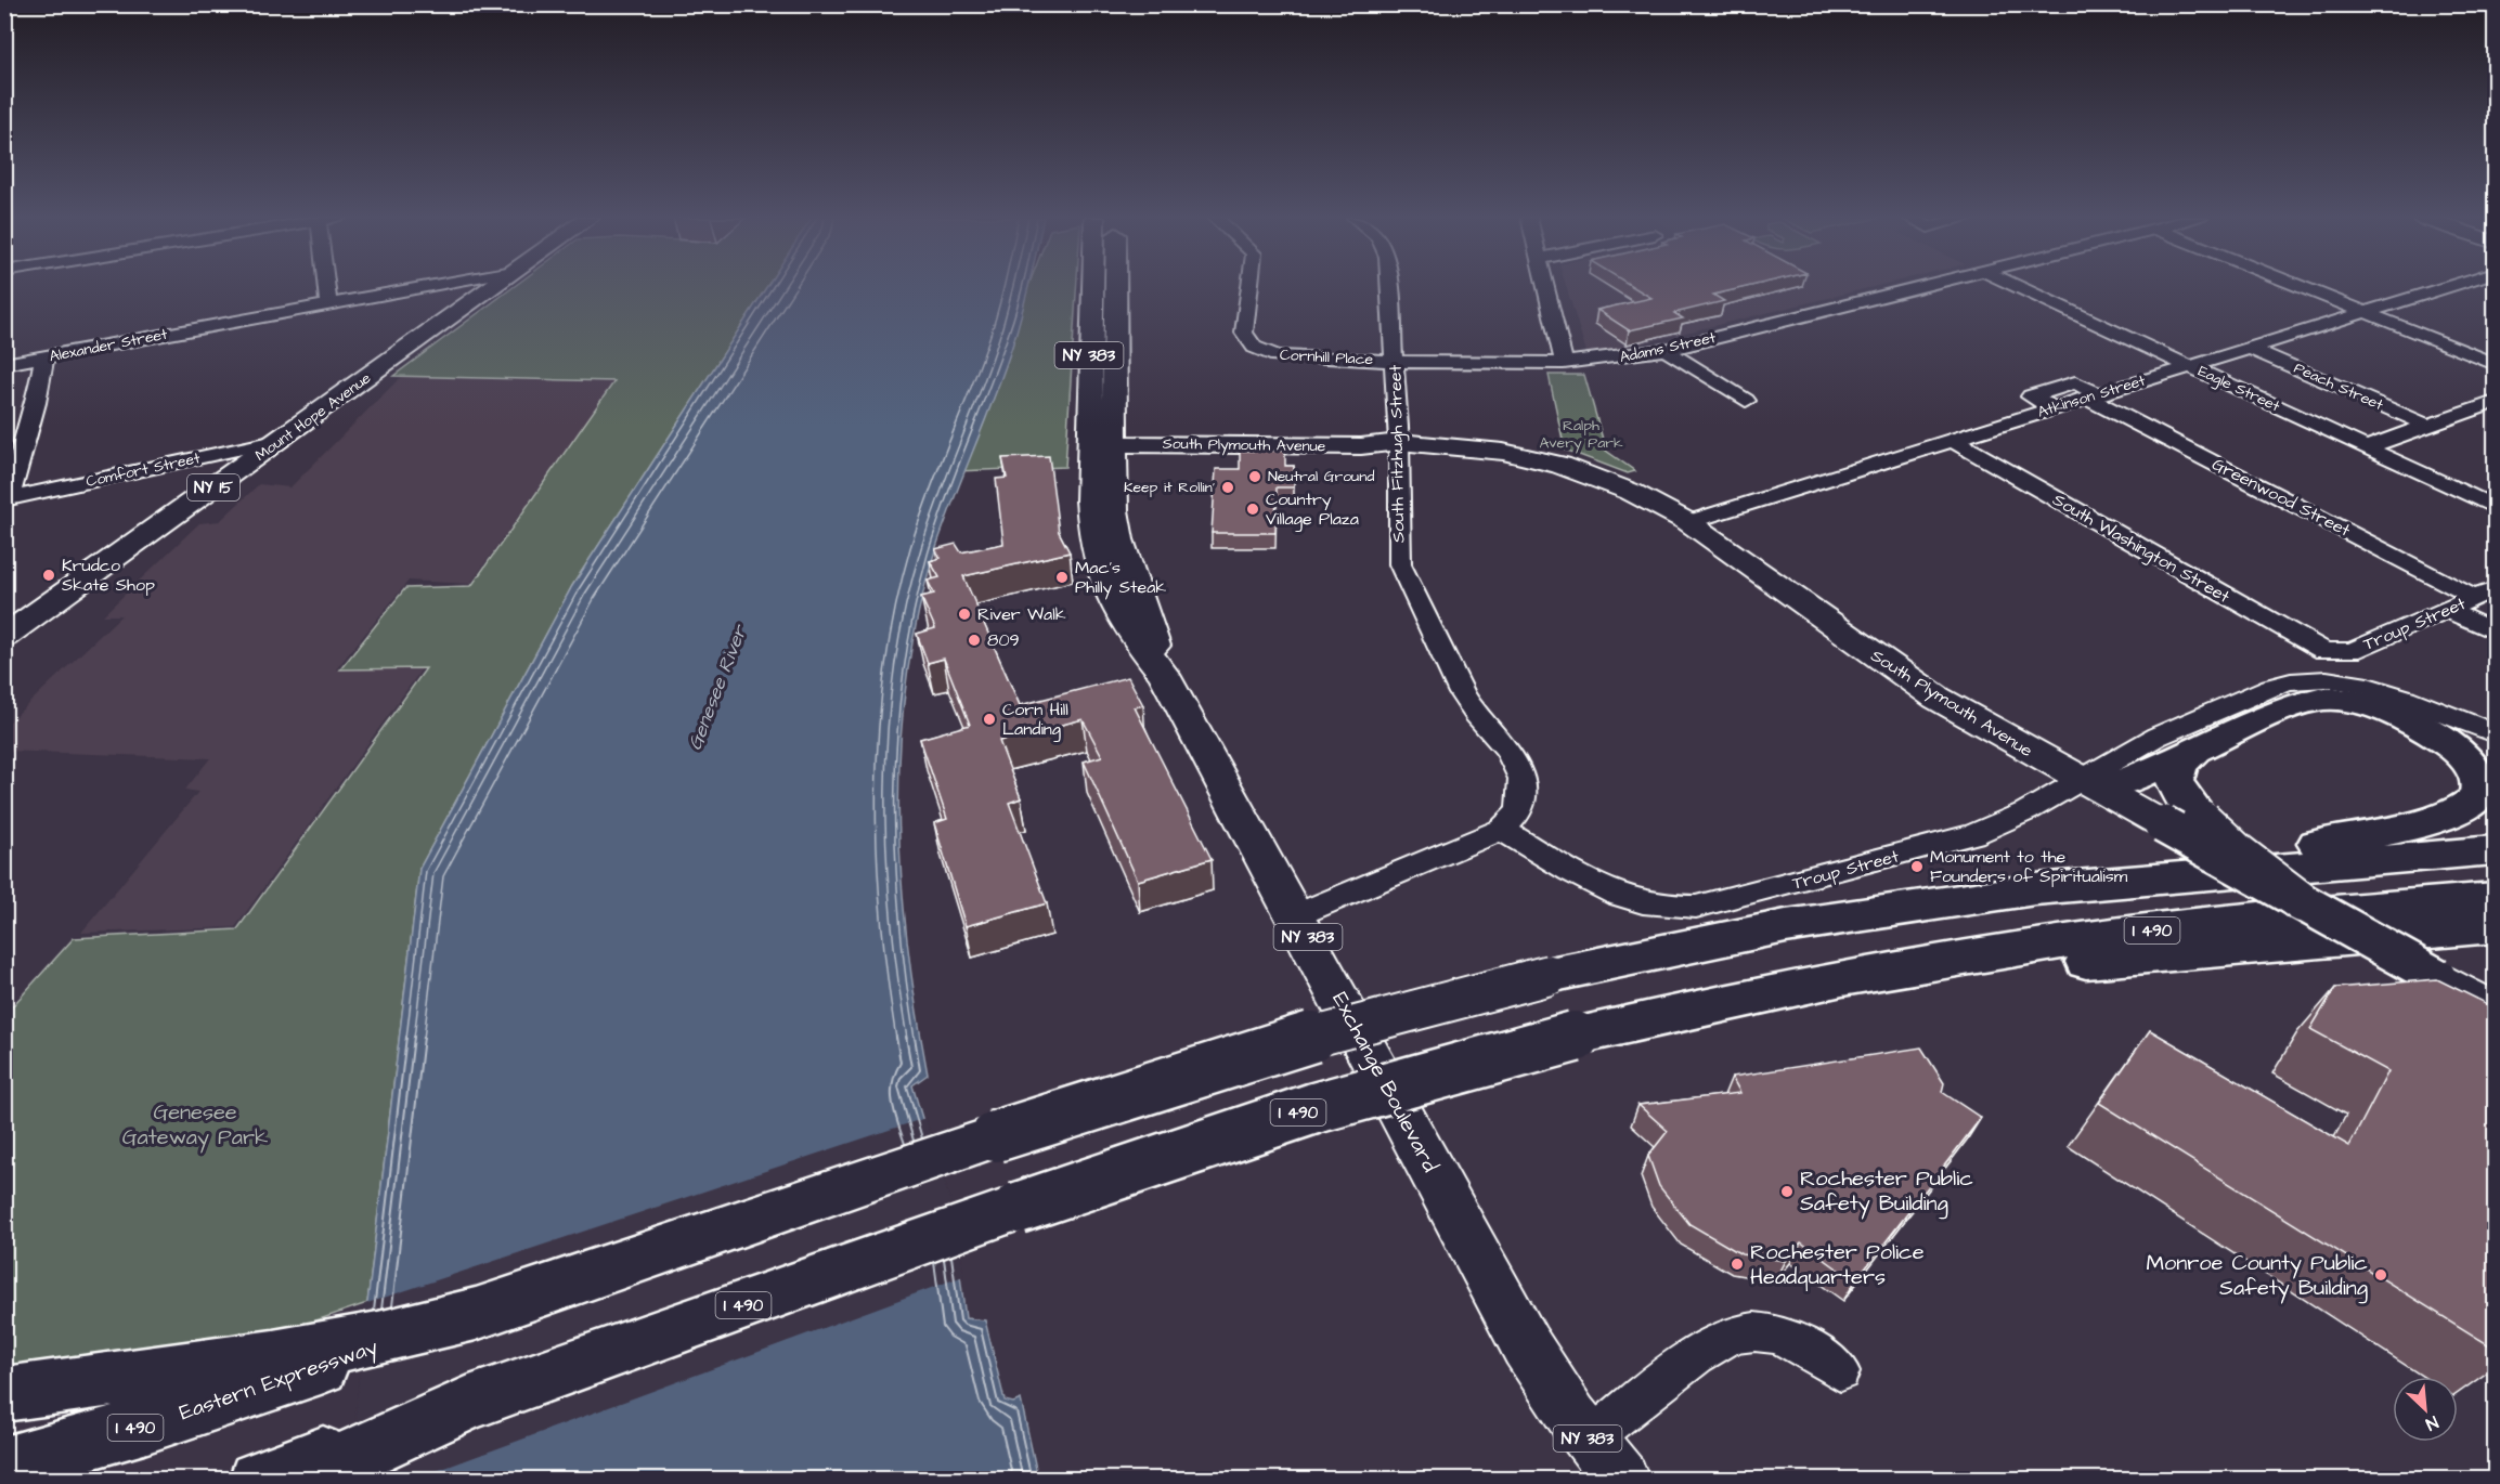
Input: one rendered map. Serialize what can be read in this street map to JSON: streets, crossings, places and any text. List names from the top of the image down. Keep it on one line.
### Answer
{"streets":{"highway":["I 490","Eastern Expressway"],"main road":["NY 383","Mount Hope Avenue","South Plymouth Avenue","NY 15","Exchange Boulevard"],"street":["Alexander Street","Adams Street","Cornhill Place","Peach Street","Eagle Street","Atkinson Street","South Fitzhugh Street","Comfort Street","Greenwood Street","South Washington Street","Troup Street"]},"crossings":[["Adams Street","Cornhill Place"],["Adams Street","South Fitzhugh Street"],["Cornhill Place","South Fitzhugh Street"],["Peach Street","Atkinson Street"],["Eagle Street","Atkinson Street"],["Atkinson Street","South Plymouth Avenue"],["Atkinson Street","Greenwood Street"],["Atkinson Street","South Washington Street"],["Mount Hope Avenue","Comfort Street"],["South Plymouth Avenue","South Fitzhugh Street"],["South Plymouth Avenue","Troup Street"],["South Plymouth Avenue","Exchange Boulevard"],["South Fitzhugh Street","Troup Street"],["Greenwood Street","Troup Street"],["South Washington Street","Troup Street"],["I 490","Eastern Expressway"]],"water":["Genesee River"],"parks":["Ralph Avery Park","Genesee Gateway Park"],"places":["Neutral Ground","Keep it Rollin'","Country Village Plaza","Krudco Skate Shop","Mac's Philly Steak","River Walk","809","Corn Hill Landing","Monument to the Founders of Spiritualism","Rochester Public Safety Building","Rochester Police Headquarters","Monroe County Public Safety Building"],"north":"bottom right"}
